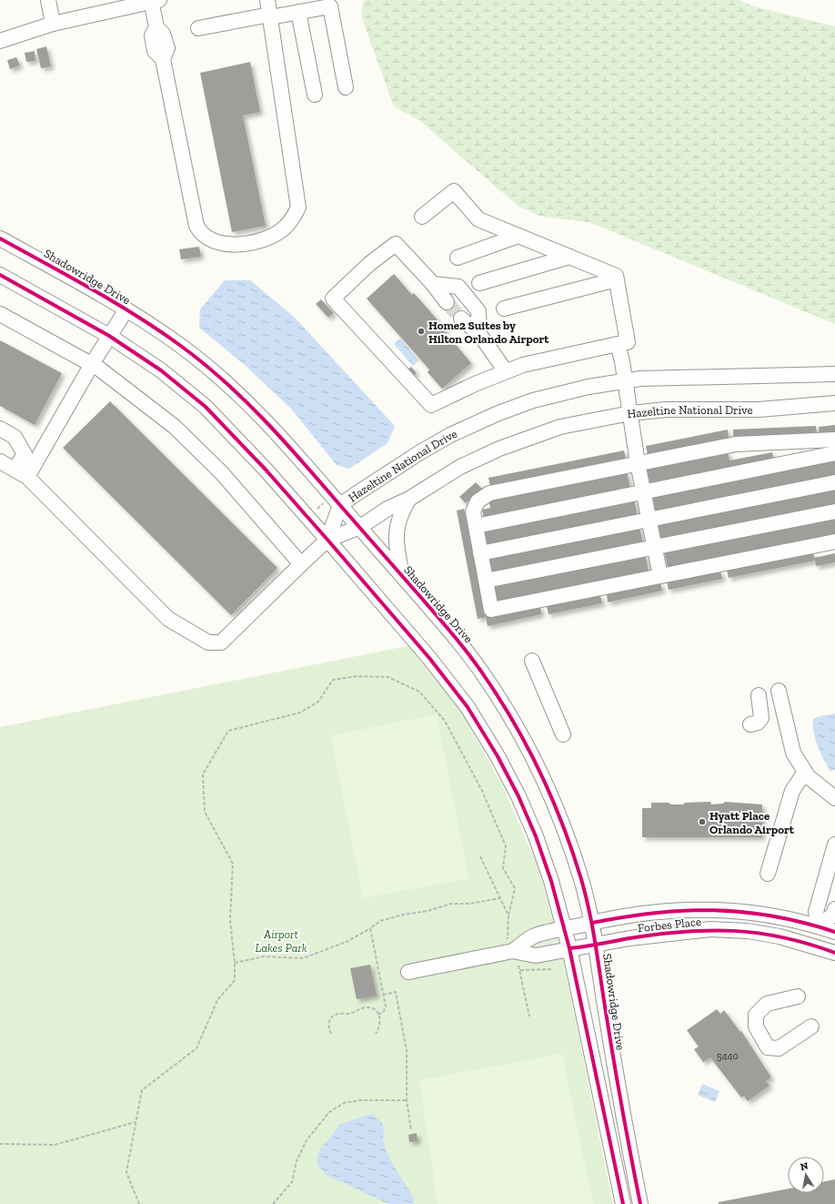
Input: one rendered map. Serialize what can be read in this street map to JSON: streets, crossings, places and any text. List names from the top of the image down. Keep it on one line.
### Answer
{"streets":{"street":["Shadowridge Drive","Hazeltine National Drive","Forbes Place"]},"crossings":[["Shadowridge Drive","Hazeltine National Drive"],["Shadowridge Drive","Forbes Place"]],"parks":["Airport Lakes Park"],"places":["Home2 Suites by Hilton Orlando Airport","Hyatt Place Orlando Airport"],"house_numbers":["5440"],"north":"top"}
